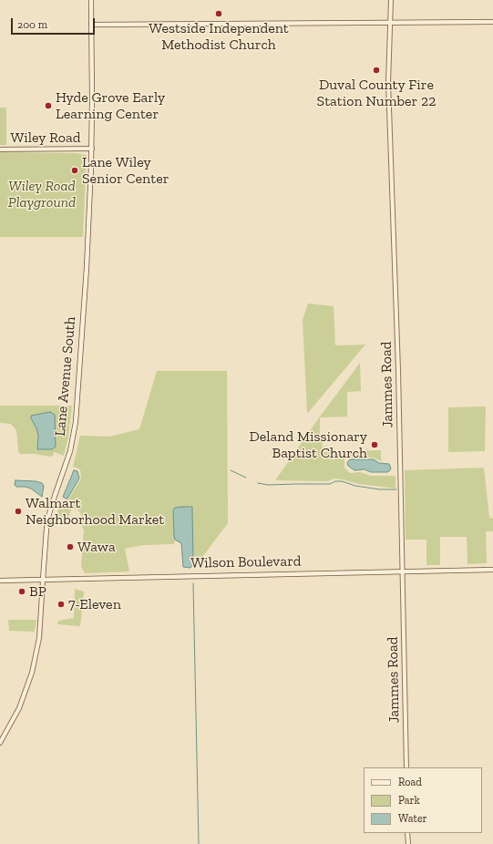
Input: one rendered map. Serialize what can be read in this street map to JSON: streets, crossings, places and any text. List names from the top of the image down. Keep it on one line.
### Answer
{"streets":{"main road":["Lane Avenue South","Wilson Boulevard"],"street":["Wiley Road","Jammes Road"]},"crossings":[["Wiley Road","Lane Avenue South"],["Lane Avenue South","Wilson Boulevard"],["Jammes Road","Wilson Boulevard"]],"parks":["Wiley Road Playground"],"places":["Westside Independent Methodist Church","Duval County Fire Station Number 22","Hyde Grove Early Learning Center","Lane Wiley Senior Center","Deland Missionary Baptist Church","Walmart Neighborhood Market","Wawa","BP","7-Eleven"],"legend":["Road","Park","Water"],"scale_bar":"200 m"}
